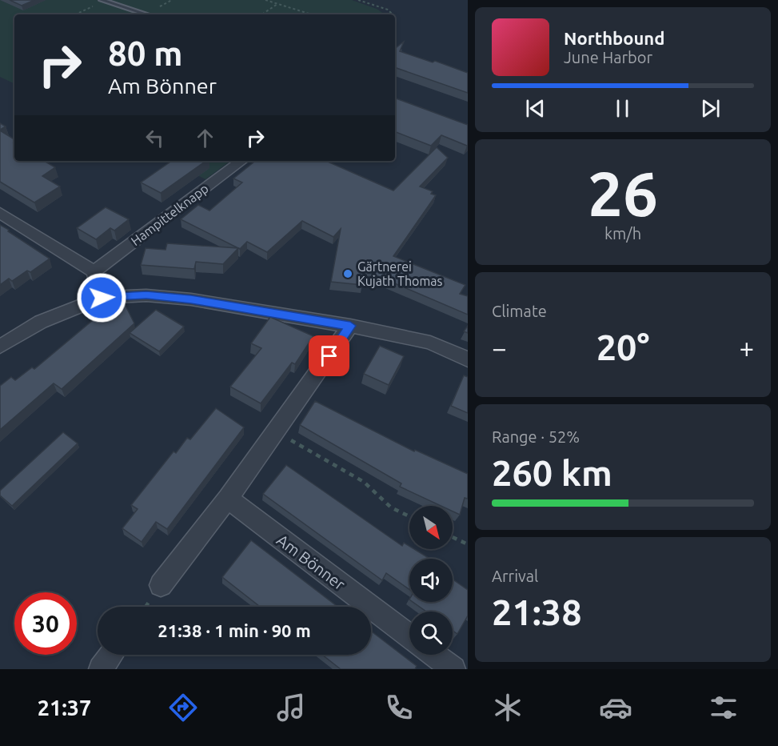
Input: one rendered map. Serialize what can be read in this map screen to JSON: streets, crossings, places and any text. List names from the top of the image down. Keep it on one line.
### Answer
{"streets":{"street":["Hampittelknapp","Am Bönner"]},"places":["Gärtnerei Kujath Thomas"],"north":"bottom right","page":{"turn":["80 m","Am Bönner"],"song":["Northbound","June Harbor"],"tile":[["26","km/h"],"Climate",["Range · 52%","260 km"],["Arrival","21:38"]],"heat":["−","20°","+"],"limit":"30","trip":"21:38 · 1 min · 90 m","tabs":"21:37"}}
